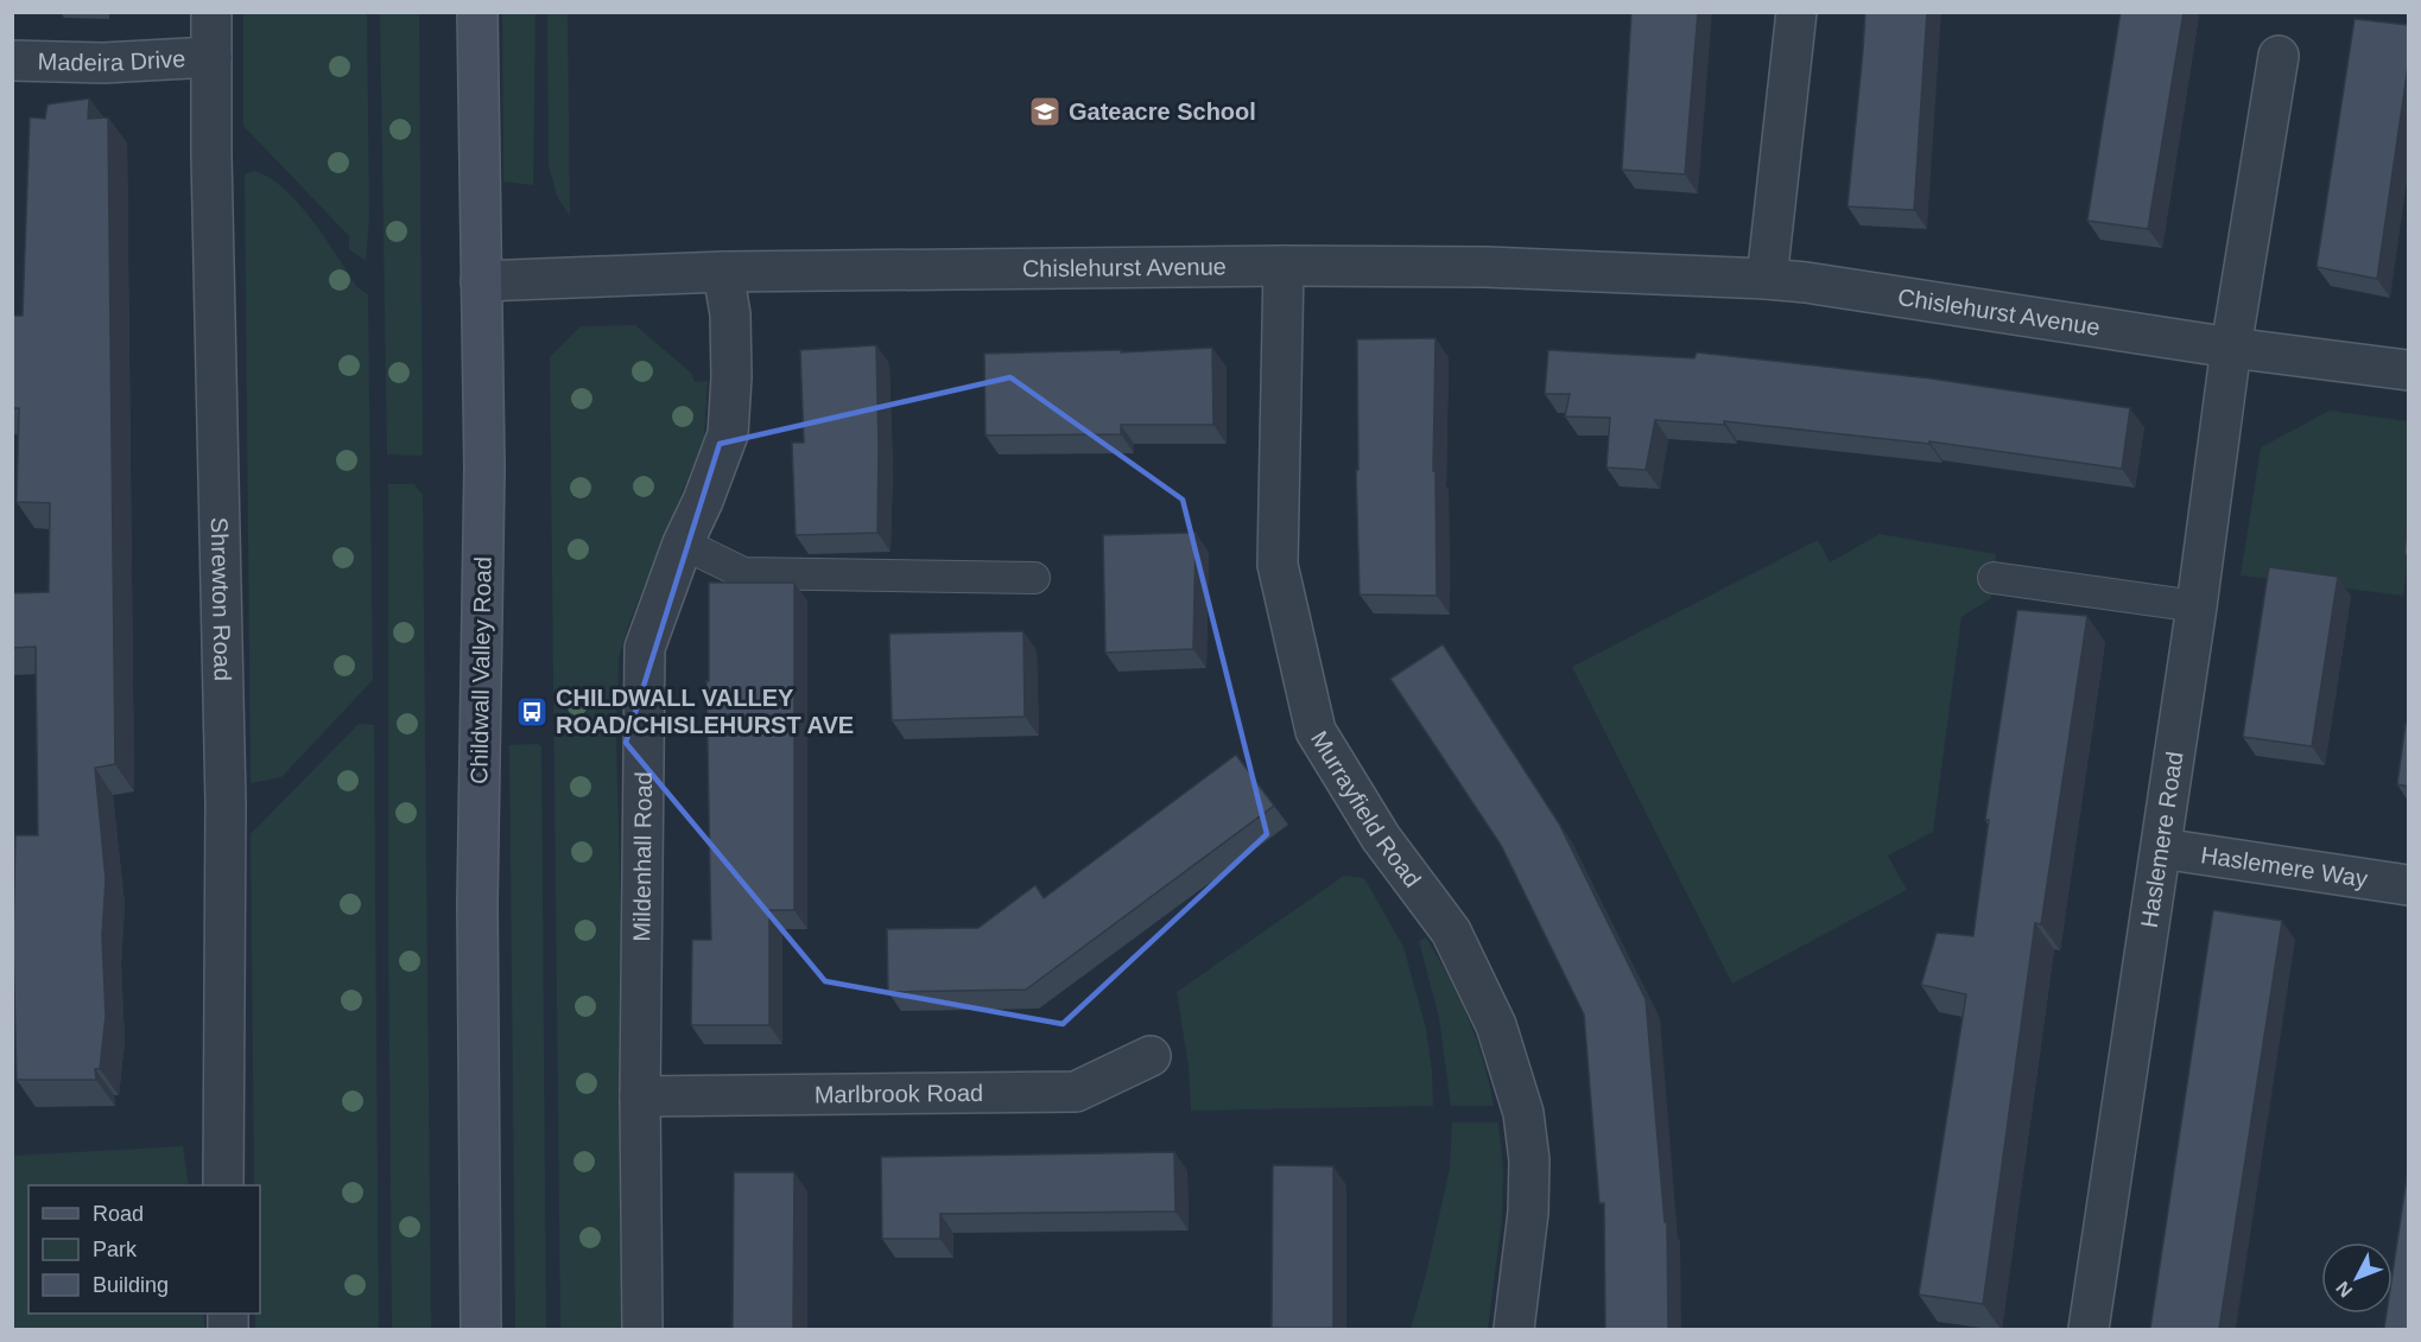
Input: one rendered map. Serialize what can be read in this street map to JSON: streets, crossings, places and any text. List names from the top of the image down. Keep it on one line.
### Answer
{"streets":{"main road":["Childwall Valley Road"],"street":["Madeira Drive","Chislehurst Avenue","Shrewton Road","Murrayfield Road","Haslemere Road","Mildenhall Road","Haslemere Way","Marlbrook Road"]},"crossings":[["Madeira Drive","Shrewton Road"],["Chislehurst Avenue","Childwall Valley Road"],["Chislehurst Avenue","Murrayfield Road"],["Chislehurst Avenue","Haslemere Road"],["Chislehurst Avenue","Mildenhall Road"],["Haslemere Road","Haslemere Way"],["Mildenhall Road","Marlbrook Road"]],"places":{"school or university":["Gateacre School"],"bus stop":["CHILDWALL VALLEY ROAD/CHISLEHURST AVE"]},"legend":["Road","Park","Building"],"north":"bottom left"}
